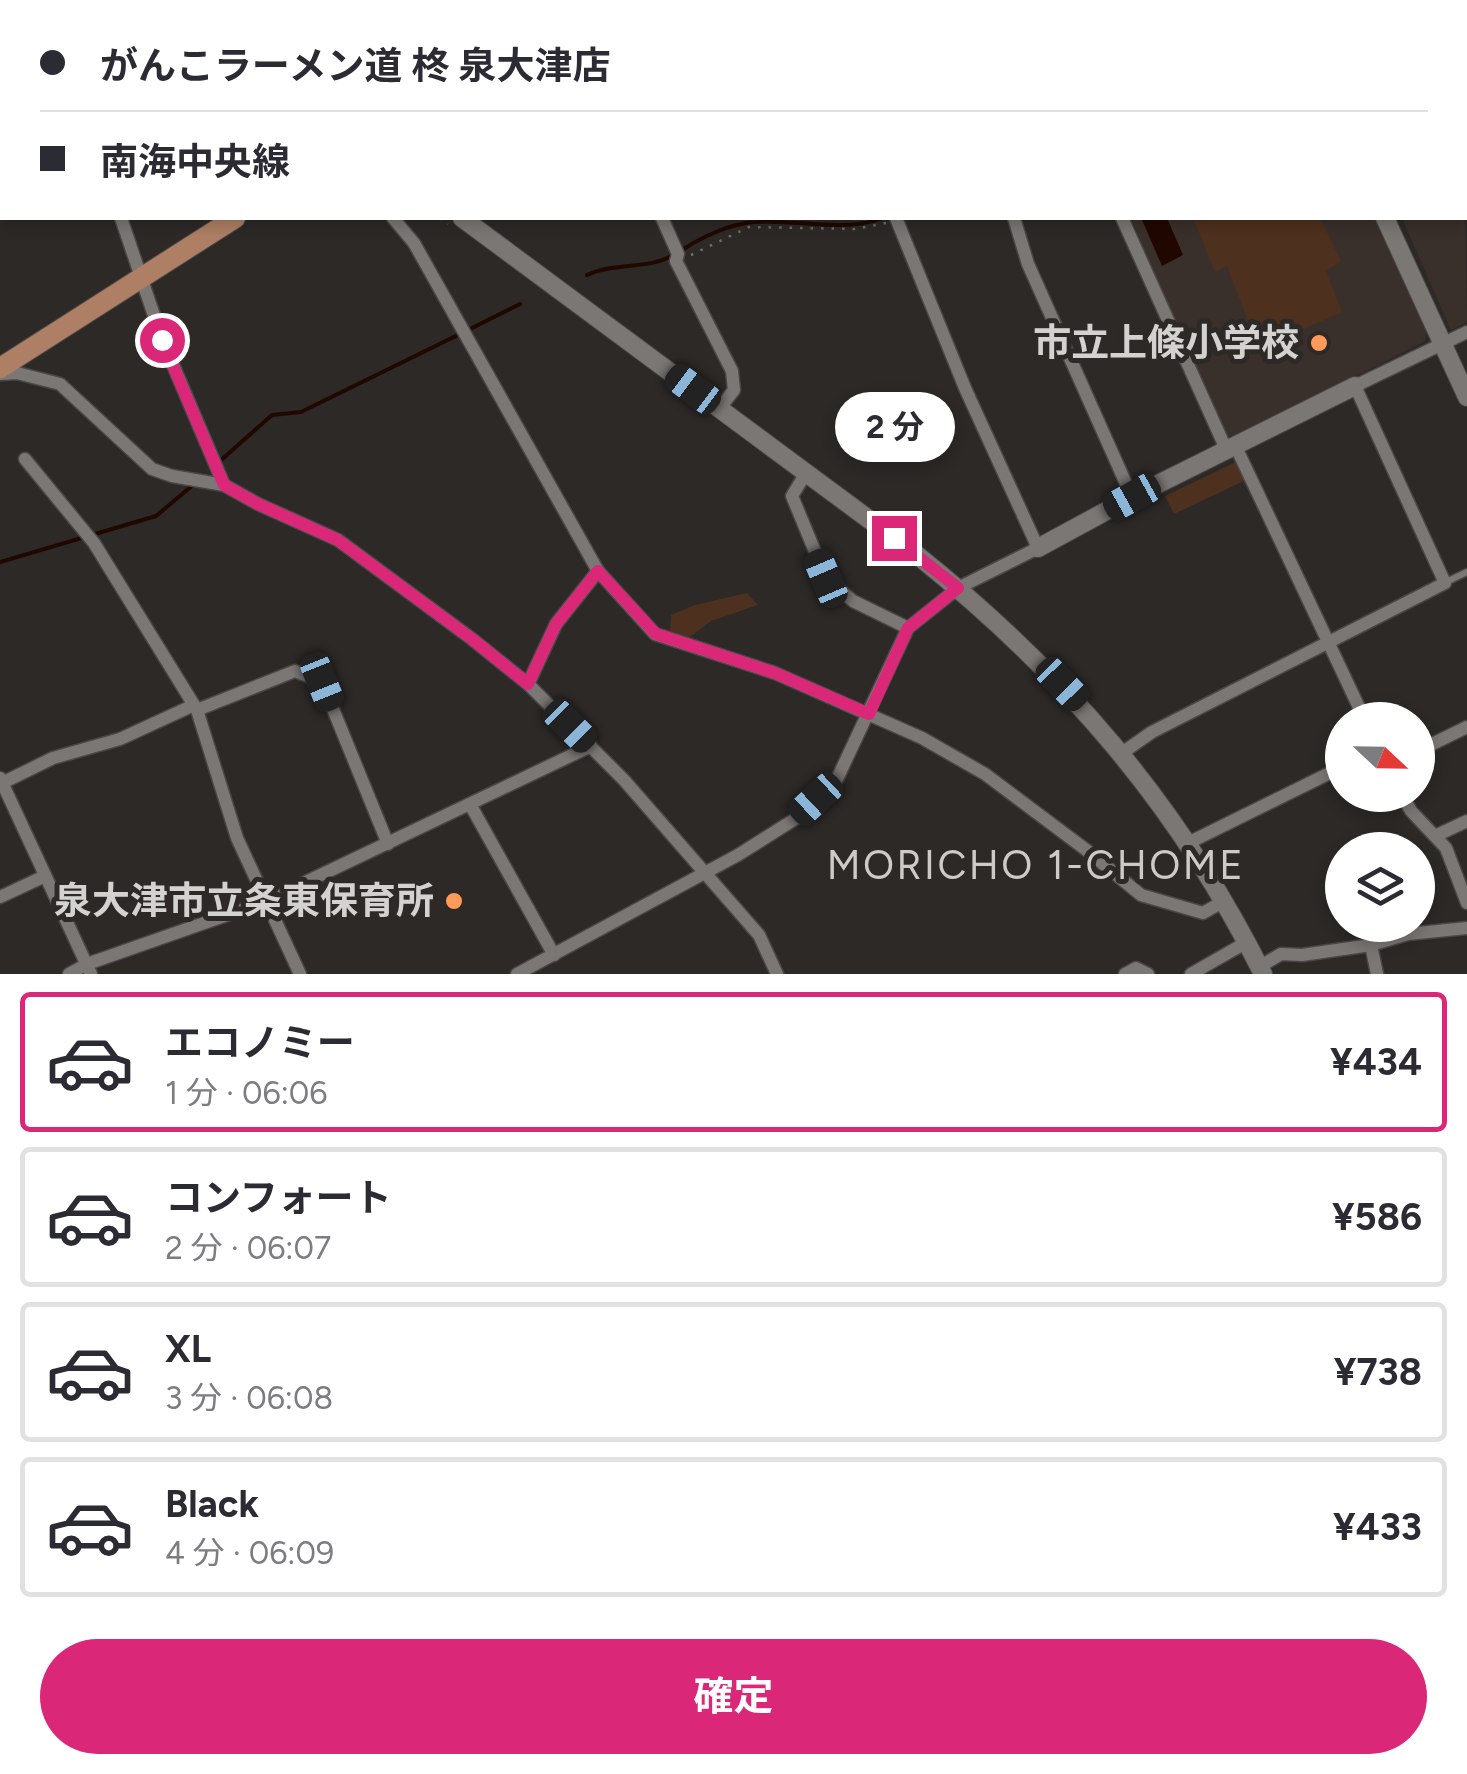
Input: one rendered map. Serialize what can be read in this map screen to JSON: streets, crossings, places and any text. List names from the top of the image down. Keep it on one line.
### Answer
{"districts":["MORICHO 1-CHOME"],"places":["市立上條小学校","泉大津市立条東保育所"],"north":"right","page":{"banner":["がんこラーメン道 柊 泉大津店","南海中央線"],"bubble":"2 分","list":[{"name":"エコノミー","note":"1 分 · 06:06","value":"¥434"},{"name":"コンフォート","note":"2 分 · 06:07","value":"¥586"},{"name":"XL","note":"3 分 · 06:08","value":"¥738"},{"name":"Black","note":"4 分 · 06:09","value":"¥433"}],"buttons":"確定"}}
